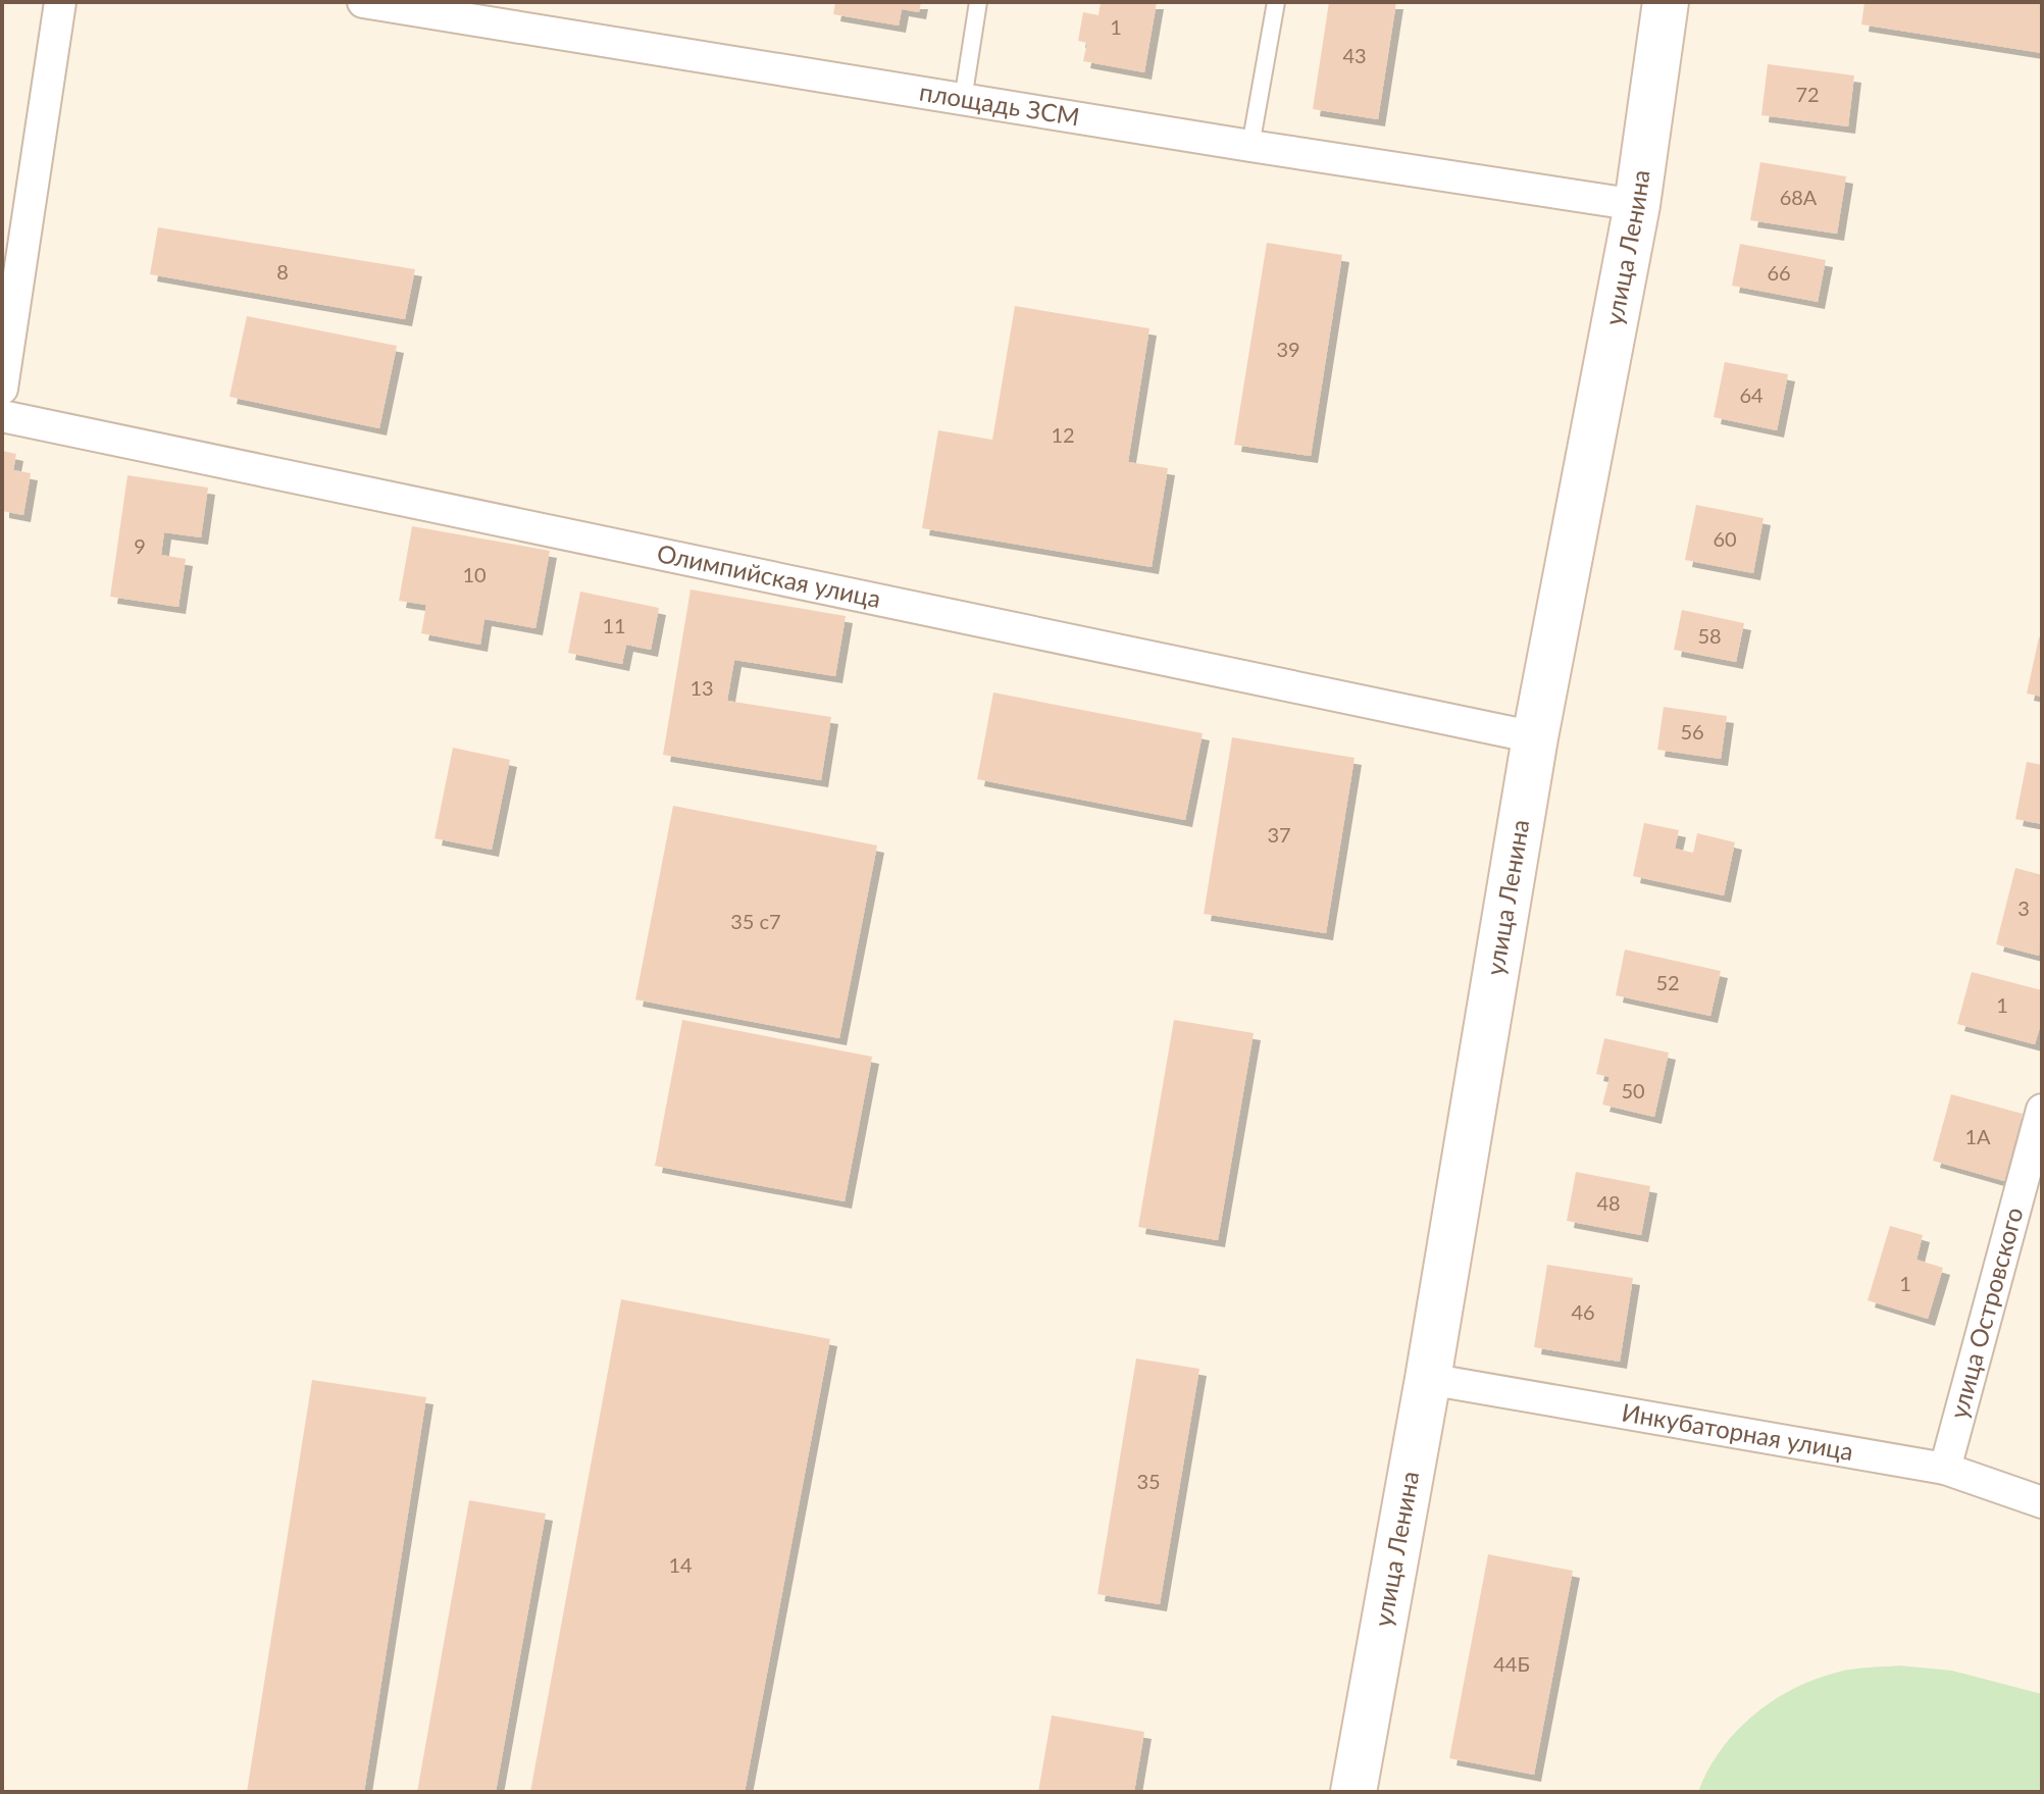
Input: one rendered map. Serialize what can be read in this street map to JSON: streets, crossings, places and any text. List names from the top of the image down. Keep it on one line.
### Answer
{"streets":{"main road":["улица Ленина"],"street":["площадь ЗСМ","Олимпийская улица","улица Островского","Инкубаторная улица"]},"crossings":[["площадь ЗСМ","улица Ленина"],["улица Ленина","Олимпийская улица"],["улица Ленина","Инкубаторная улица"],["улица Островского","Инкубаторная улица"]],"house_numbers":["1","43","72","68А","8","66","39","64","12","60","9","10","11","58","13","56","37","3","35 с7","52","1","50","1А","48","1","46","35","14","44Б"]}
